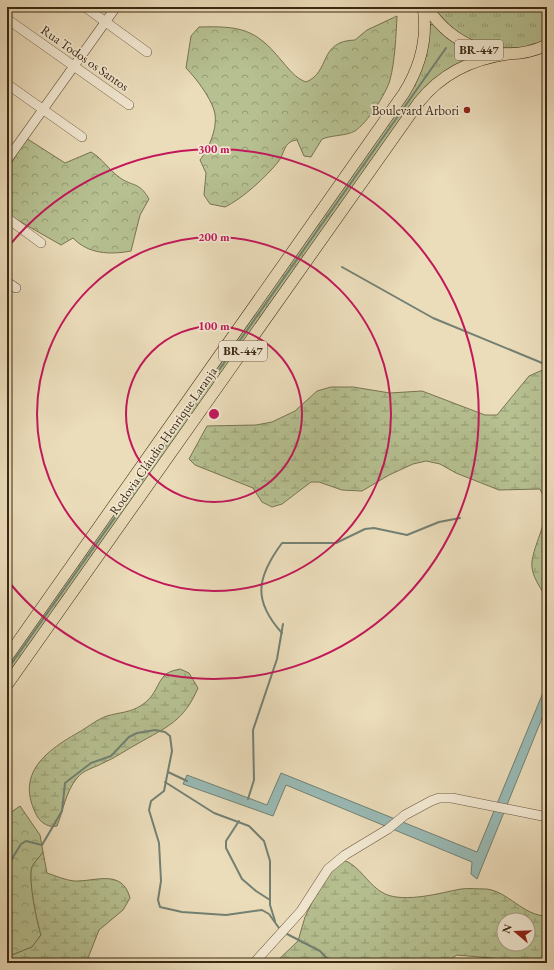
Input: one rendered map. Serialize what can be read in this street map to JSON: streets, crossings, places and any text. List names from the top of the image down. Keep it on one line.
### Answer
{"streets":{"main road":["BR-447","Rodovia Cláudio Henrique Laranja"],"street":["Rua Todos os Santos"]},"crossings":[["BR-447","Rodovia Cláudio Henrique Laranja"]],"places":["Boulevard Arbori"],"north":"left","rings":["300 m","200 m","100 m"]}
